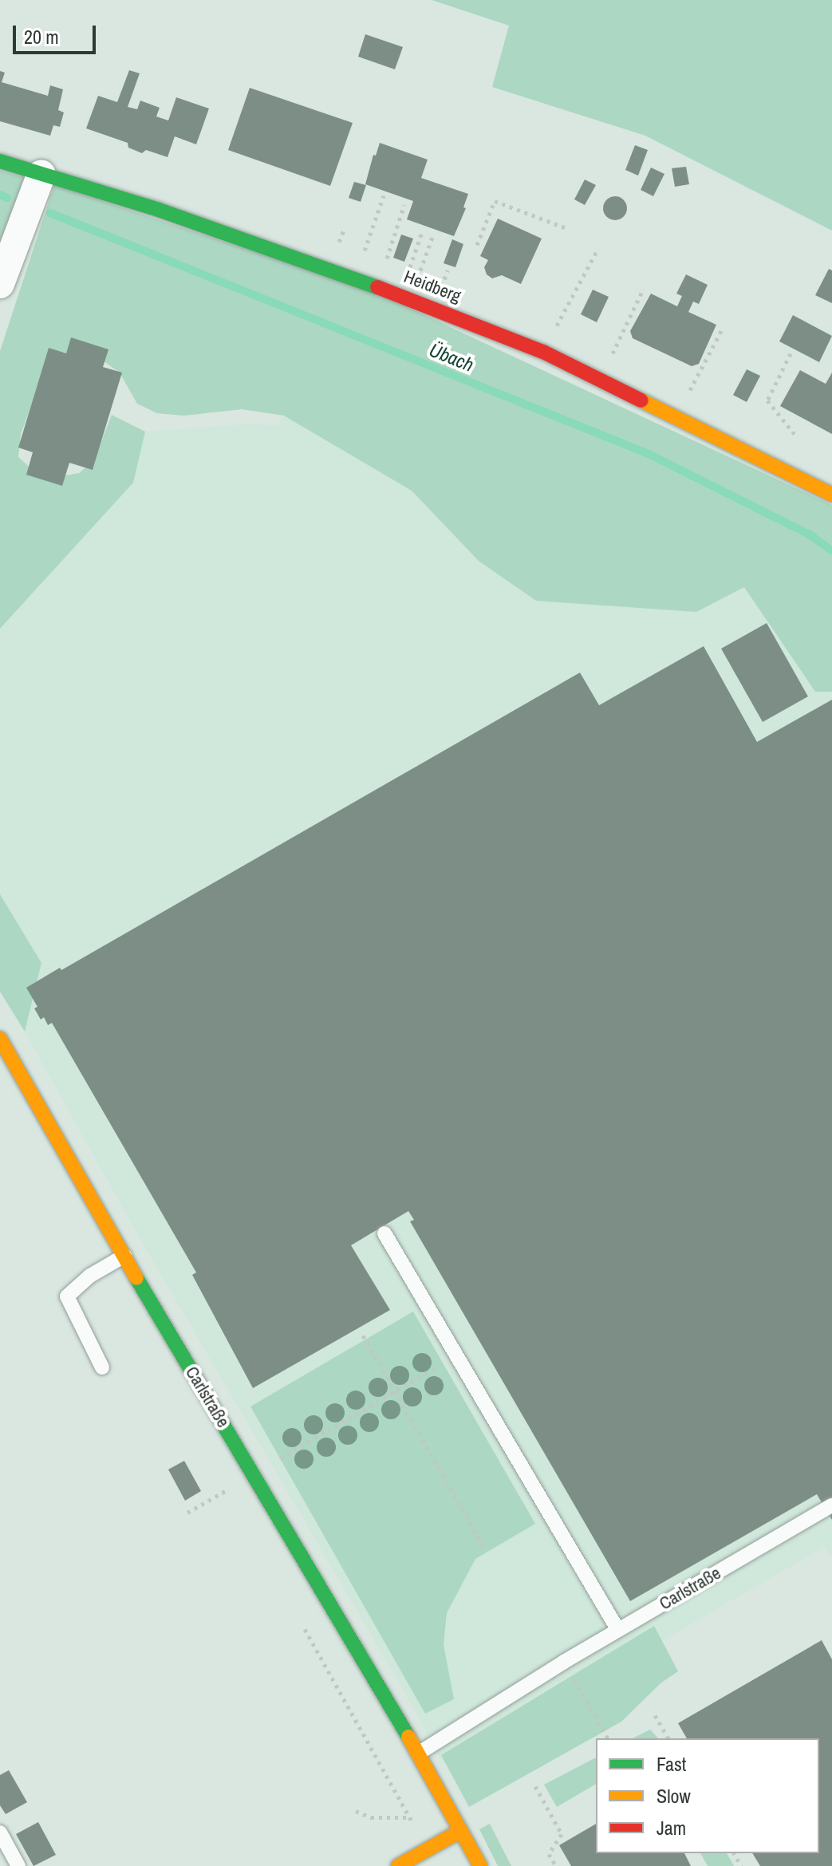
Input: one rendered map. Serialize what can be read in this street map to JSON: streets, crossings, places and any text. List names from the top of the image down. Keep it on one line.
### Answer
{"streets":{"street":["Heidberg","Carlstraße"]},"water":["Übach"],"legend":["Fast","Slow","Jam"],"scale_bar":"20 m"}
